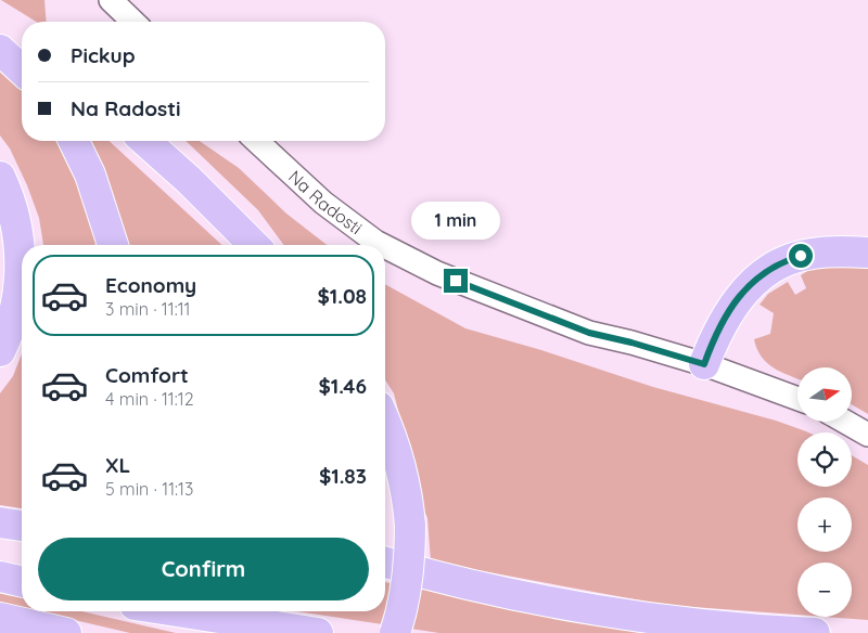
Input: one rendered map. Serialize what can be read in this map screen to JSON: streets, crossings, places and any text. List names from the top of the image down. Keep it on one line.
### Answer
{"streets":{"main road":["Na Radosti"]},"north":"right","page":{"banner":["Pickup","Na Radosti"],"bubble":"1 min","list":[{"name":"Economy","note":"3 min · 11:11","value":"$1.08"},{"name":"Comfort","note":"4 min · 11:12","value":"$1.46"},{"name":"XL","note":"5 min · 11:13","value":"$1.83"}],"map_buttons":["+","−"],"buttons":"Confirm"}}
